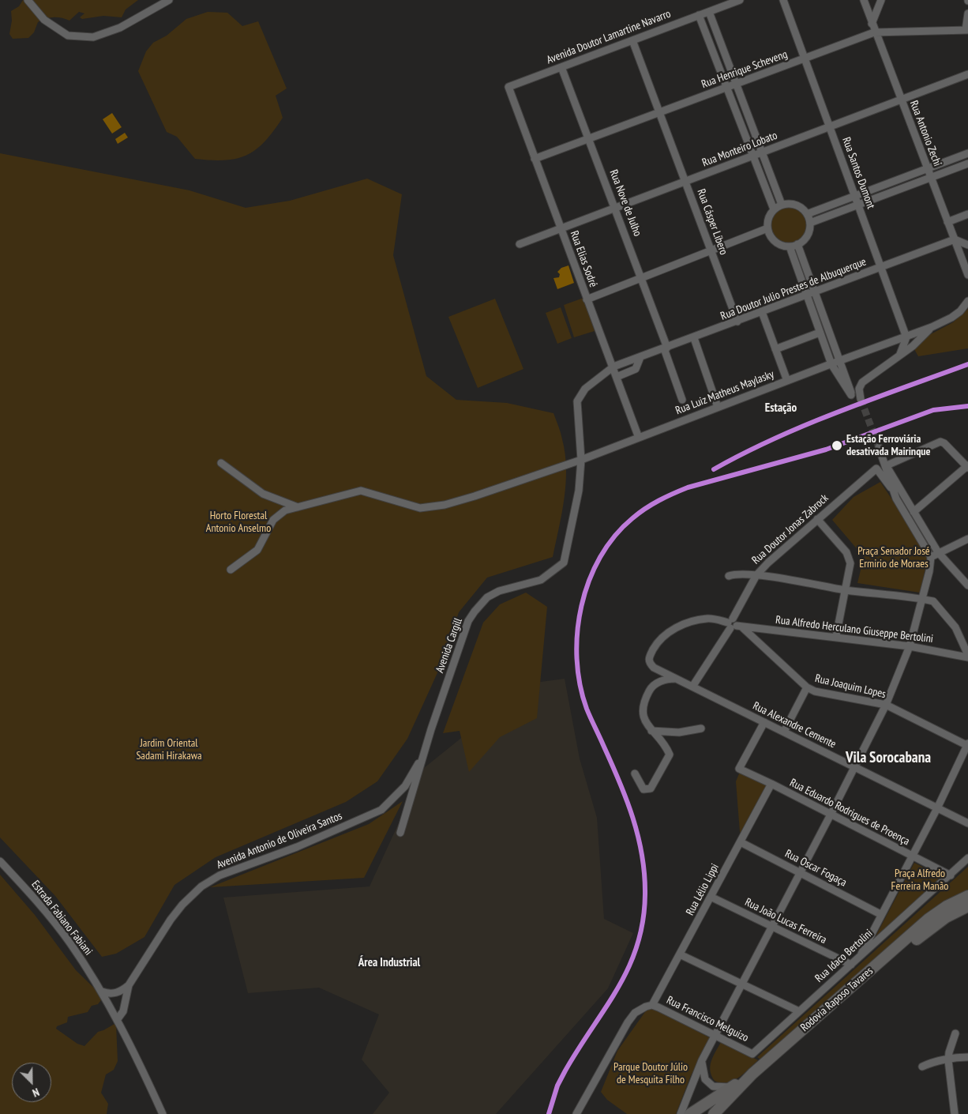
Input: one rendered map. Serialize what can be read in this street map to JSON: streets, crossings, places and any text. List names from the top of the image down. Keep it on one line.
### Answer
{"streets":{"highway":["Rodovia Raposo Tavares"],"street":["Avenida Doutor Lamartine Navarro","Rua Henrique Scheveng","Rua Antonio Zechi","Rua Monteiro Lobato","Rua Santos Dumont","Rua Nove de Julho","Rua Cásper Líbero","Rua Elias Sodré","Rua Doutor Julio Prestes de Albuquerque","Rua Luiz Matheus Maylasky","Rua Doutor Jonas Zabrock","Rua Alfredo Herculano Giuseppe Bertolini","Avenida Cargill","Rua Joaquim Lopes","Rua Alexandre Cemente","Rua Eduardo Rodrigues de Proença","Avenida Antonio de Oliveira Santos","Rua Oscar Fogaça","Rua Lélio Lippi","Estrada Fabiano Fabiani","Rua João Lucas Ferreira","Rua Idaco Bertolini","Rua Francisco Melguizo"]},"crossings":[["Avenida Doutor Lamartine Navarro","Rua Nove de Julho"],["Avenida Doutor Lamartine Navarro","Rua Cásper Líbero"],["Avenida Doutor Lamartine Navarro","Rua Elias Sodré"],["Rua Henrique Scheveng","Rua Antonio Zechi"],["Rua Henrique Scheveng","Rua Santos Dumont"],["Rua Henrique Scheveng","Rua Nove de Julho"],["Rua Henrique Scheveng","Rua Cásper Líbero"],["Rua Henrique Scheveng","Rua Elias Sodré"],["Rua Antonio Zechi","Rua Monteiro Lobato"],["Rua Antonio Zechi","Rua Doutor Julio Prestes de Albuquerque"],["Rua Monteiro Lobato","Rua Santos Dumont"],["Rua Monteiro Lobato","Rua Nove de Julho"],["Rua Monteiro Lobato","Rua Cásper Líbero"],["Rua Monteiro Lobato","Rua Elias Sodré"],["Rua Santos Dumont","Rua Doutor Julio Prestes de Albuquerque"],["Rua Santos Dumont","Rua Luiz Matheus Maylasky"],["Rua Nove de Julho","Rua Doutor Julio Prestes de Albuquerque"],["Rua Cásper Líbero","Rua Doutor Julio Prestes de Albuquerque"],["Rua Elias Sodré","Rua Doutor Julio Prestes de Albuquerque"],["Rua Elias Sodré","Rua Luiz Matheus Maylasky"],["Rua Elias Sodré","Avenida Cargill"],["Rua Doutor Julio Prestes de Albuquerque","Avenida Cargill"],["Rua Luiz Matheus Maylasky","Avenida Cargill"],["Rua Doutor Jonas Zabrock","Rua Alfredo Herculano Giuseppe Bertolini"],["Rua Doutor Jonas Zabrock","Rua Joaquim Lopes"],["Rua Doutor Jonas Zabrock","Rua Alexandre Cemente"],["Rua Alfredo Herculano Giuseppe Bertolini","Rua Joaquim Lopes"],["Rua Alfredo Herculano Giuseppe Bertolini","Rua Alexandre Cemente"],["Avenida Cargill","Avenida Antonio de Oliveira Santos"],["Rua Alexandre Cemente","Rua Eduardo Rodrigues de Proença"],["Rua Eduardo Rodrigues de Proença","Rua Lélio Lippi"],["Rua Eduardo Rodrigues de Proença","Rua Idaco Bertolini"],["Rua Oscar Fogaça","Rua Lélio Lippi"],["Rua Lélio Lippi","Rua João Lucas Ferreira"],["Rua Lélio Lippi","Rua Francisco Melguizo"],["Rua João Lucas Ferreira","Rua Idaco Bertolini"],["Rua Idaco Bertolini","Rua Francisco Melguizo"]],"districts":["Estação","Vila Sorocabana","Área Industrial"],"parks":["Horto Florestal Antonio Anselmo","Praça Senador José Ermirio de Moraes","Jardim Oriental Sadami Hirakawa","Praça Alfredo Ferreira Manão","Parque Doutor Júlio de Mesquita Filho"],"places":["Estação Ferroviária desativada Mairinque"],"north":"bottom right"}
